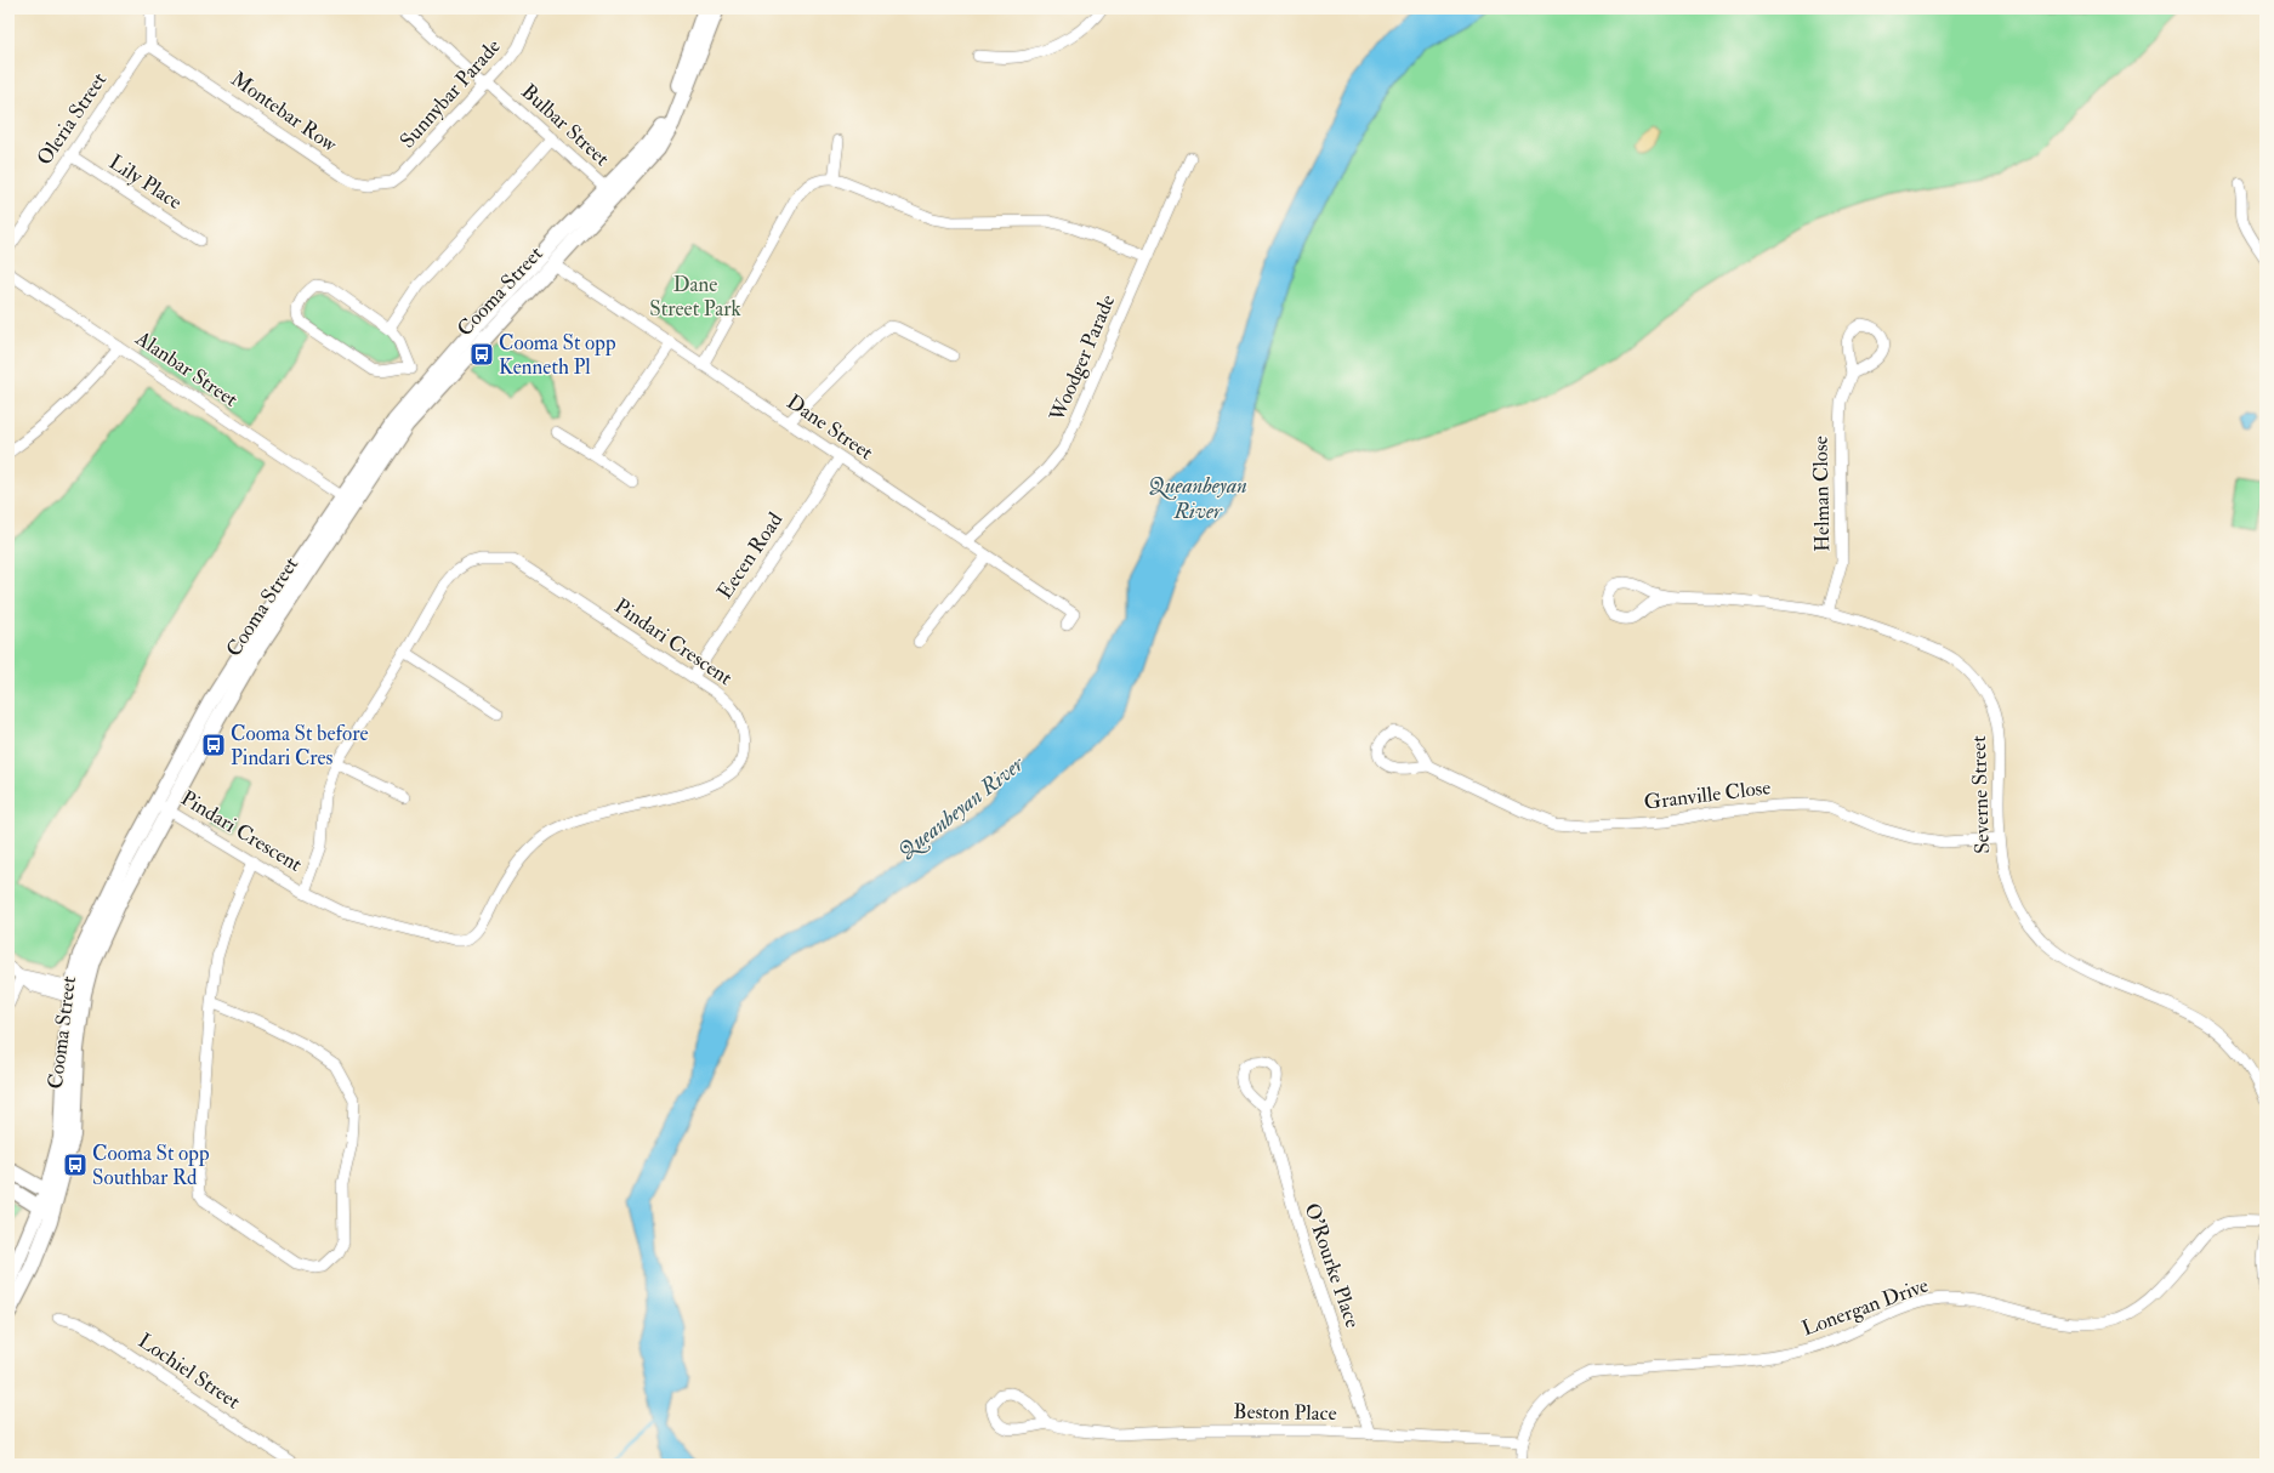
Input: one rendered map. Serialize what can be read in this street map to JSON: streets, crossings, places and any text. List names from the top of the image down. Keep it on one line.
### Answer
{"streets":{"main road":["Cooma Street"],"street":["Sunnybar Parade","Montebar Row","Oleria Street","Bulbar Street","Lily Place","Woodger Parade","Alanbar Street","Dane Street","Helman Close","Eecen Road","Pindari Crescent","Granville Close","Severne Street","O'Rourke Place","Lonergan Drive","Lochiel Street","Beston Place"]},"crossings":[["Sunnybar Parade","Montebar Row"],["Sunnybar Parade","Bulbar Street"],["Montebar Row","Oleria Street"],["Oleria Street","Lily Place"],["Bulbar Street","Cooma Street"],["Cooma Street","Alanbar Street"],["Cooma Street","Dane Street"],["Cooma Street","Pindari Crescent"],["Woodger Parade","Dane Street"],["Dane Street","Eecen Road"],["Helman Close","Severne Street"],["Eecen Road","Pindari Crescent"],["Granville Close","Severne Street"],["O'Rourke Place","Beston Place"],["Lonergan Drive","Beston Place"]],"water":["Queanbeyan River"],"parks":["Dane Street Park"],"places":{"bus stop":["Cooma St opp Kenneth Pl","Cooma St before Pindari Cres","Cooma St opp Southbar Rd"]}}
